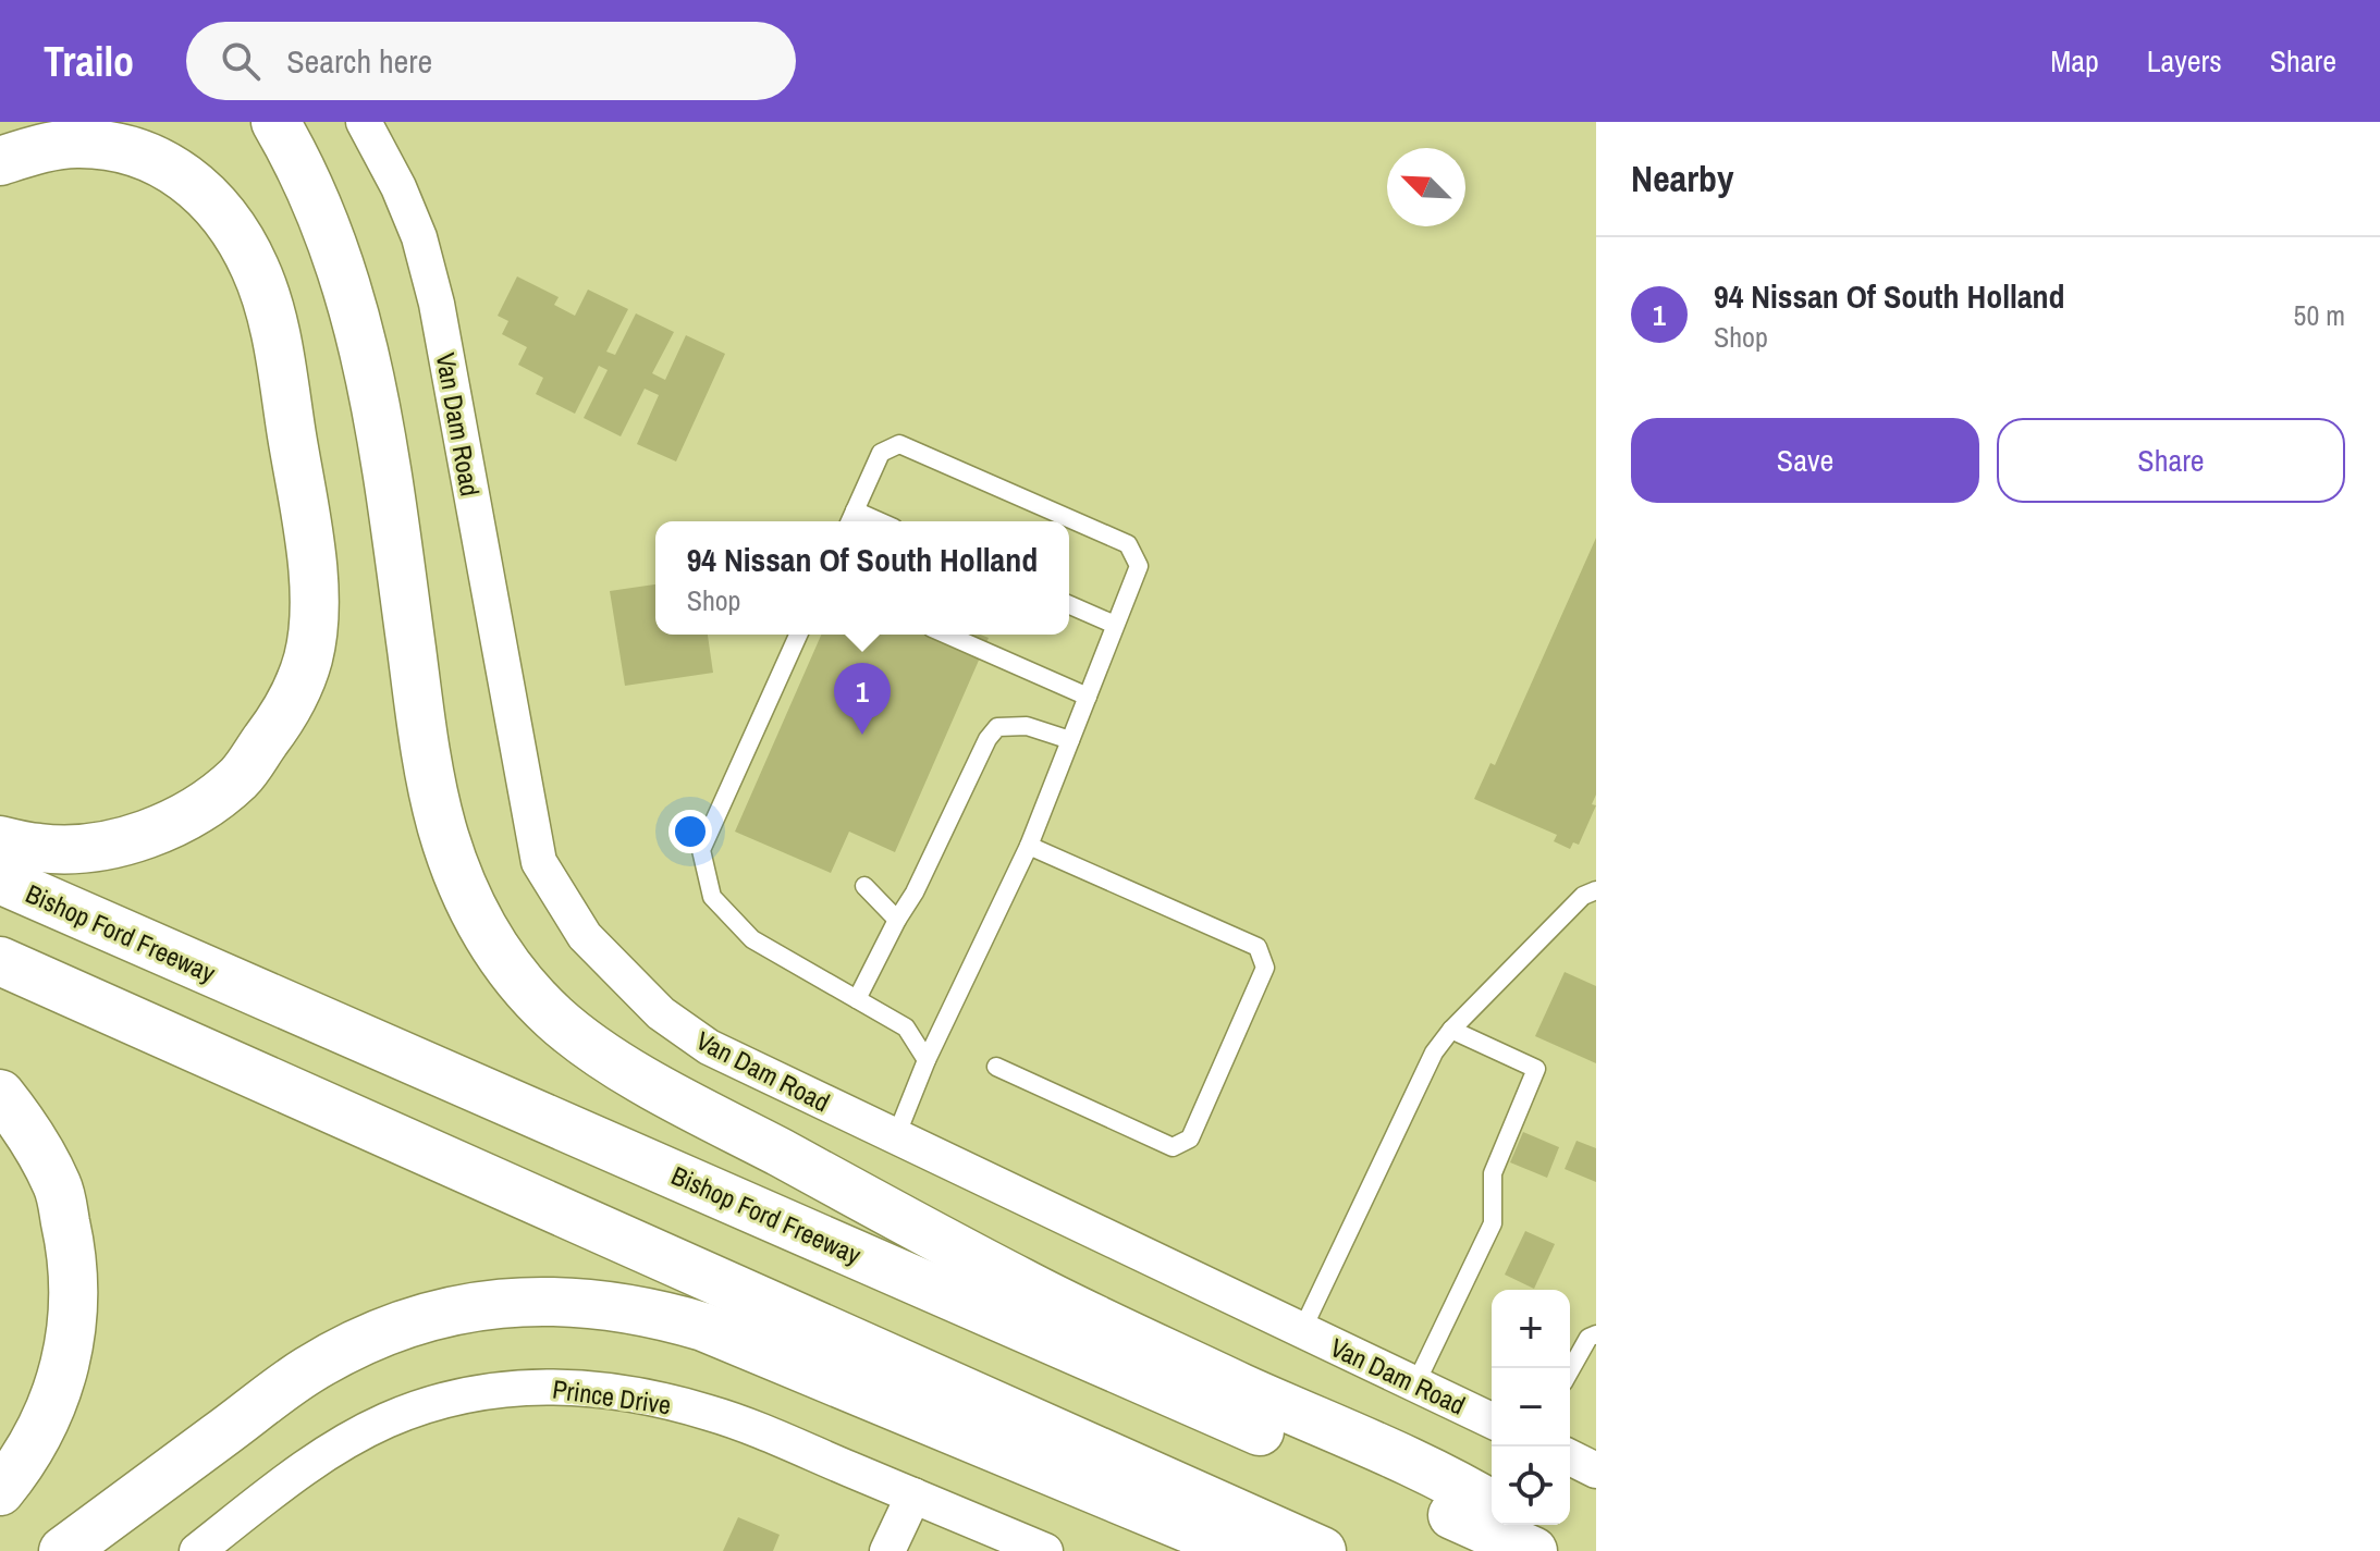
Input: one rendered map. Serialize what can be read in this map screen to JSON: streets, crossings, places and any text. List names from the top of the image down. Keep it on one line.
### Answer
{"streets":{"highway":["Bishop Ford Freeway"],"street":["Van Dam Road","Prince Drive"]},"north":"top left","page":{"header":"Trailo","search":"Search here","nav":["Map","Layers","Share"],"heading":"Nearby","list":[{"mark":"1","name":"94 Nissan Of South Holland","note":"Shop","value":"50 m"}],"buttons":["Save","Share"],"popup":["94 Nissan Of South Holland","Shop"],"pins":"1","map_buttons":["+","−"]}}
